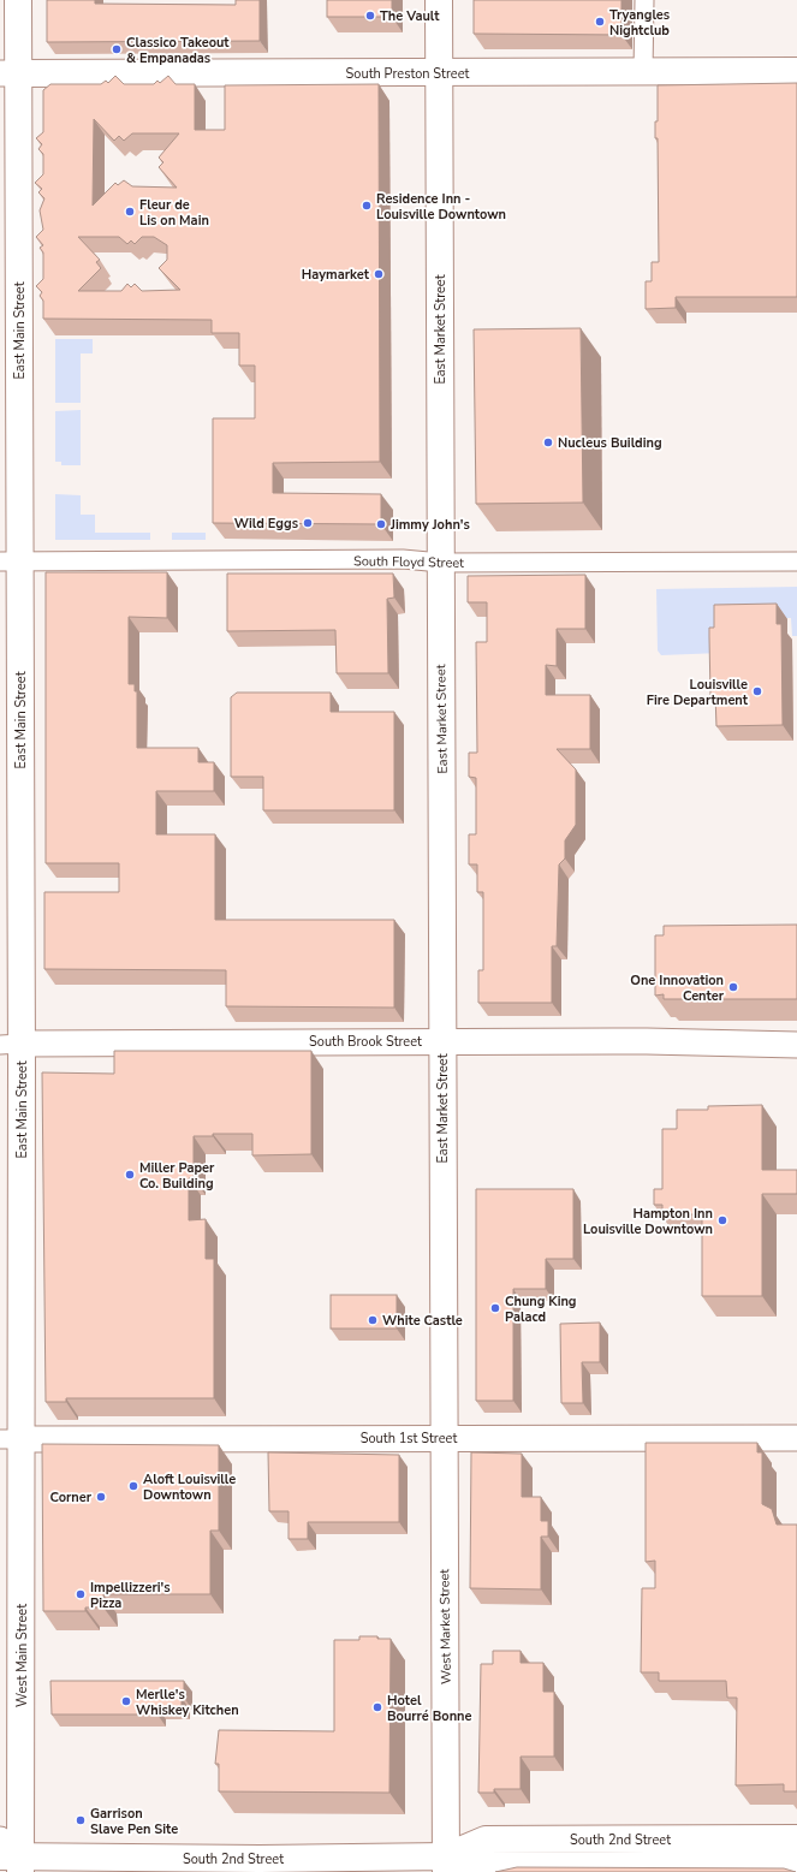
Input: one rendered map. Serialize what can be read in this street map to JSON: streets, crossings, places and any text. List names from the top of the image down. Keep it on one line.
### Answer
{"streets":{"main road":["South Preston Street","East Market Street","East Main Street","West Market Street","West Main Street","South 2nd Street"],"street":["South Floyd Street","South Brook Street","South 1st Street"]},"crossings":[["South Preston Street","East Market Street"],["South Preston Street","East Main Street"],["East Market Street","South Floyd Street"],["East Market Street","South Brook Street"],["East Market Street","South 1st Street"],["East Market Street","West Market Street"],["East Main Street","South Floyd Street"],["East Main Street","South Brook Street"],["East Main Street","South 1st Street"],["East Main Street","West Main Street"],["South 1st Street","West Market Street"],["South 1st Street","West Main Street"],["West Market Street","South 2nd Street"],["West Main Street","South 2nd Street"]],"places":["The Vault","Tryangles Nightclub","Classico Takeout & Empanadas","Residence Inn - Louisville Downtown","Fleur de Lis on Main","Haymarket","Nucleus Building","Wild Eggs","Jimmy John's","Louisville Fire Department","One Innovation Center","Miller Paper Co. Building","Hampton Inn Louisville Downtown","Chung King Palacd","White Castle","Aloft Louisville Downtown","Corner","Impellizzeri's Pizza","Merlle's Whiskey Kitchen","Hotel Bourré Bonne","Garrison Slave Pen Site"]}
